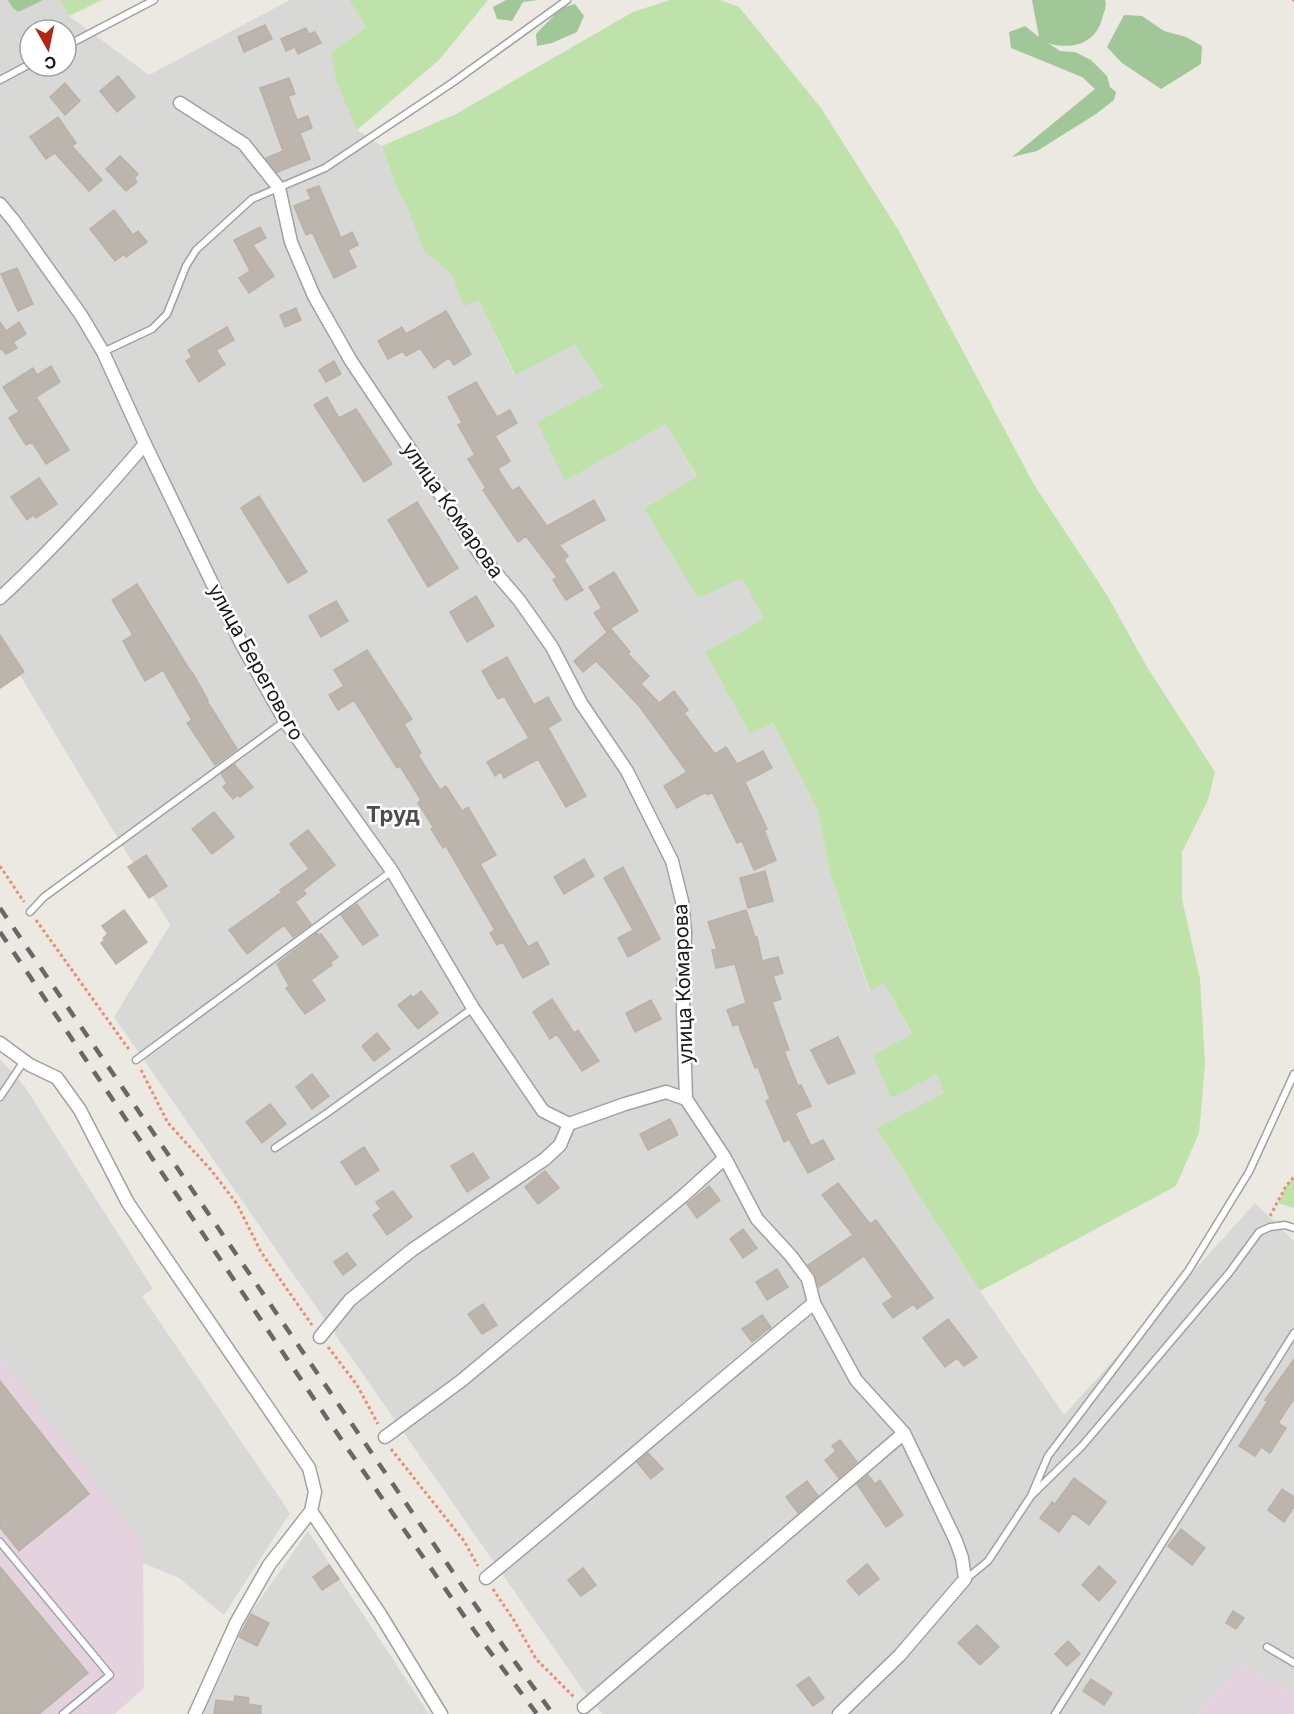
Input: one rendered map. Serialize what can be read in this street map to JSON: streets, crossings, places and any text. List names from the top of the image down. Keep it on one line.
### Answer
{"streets":{"street":["улица Комарова","улица Берегового"]},"districts":["Труд"],"north":"bottom"}
